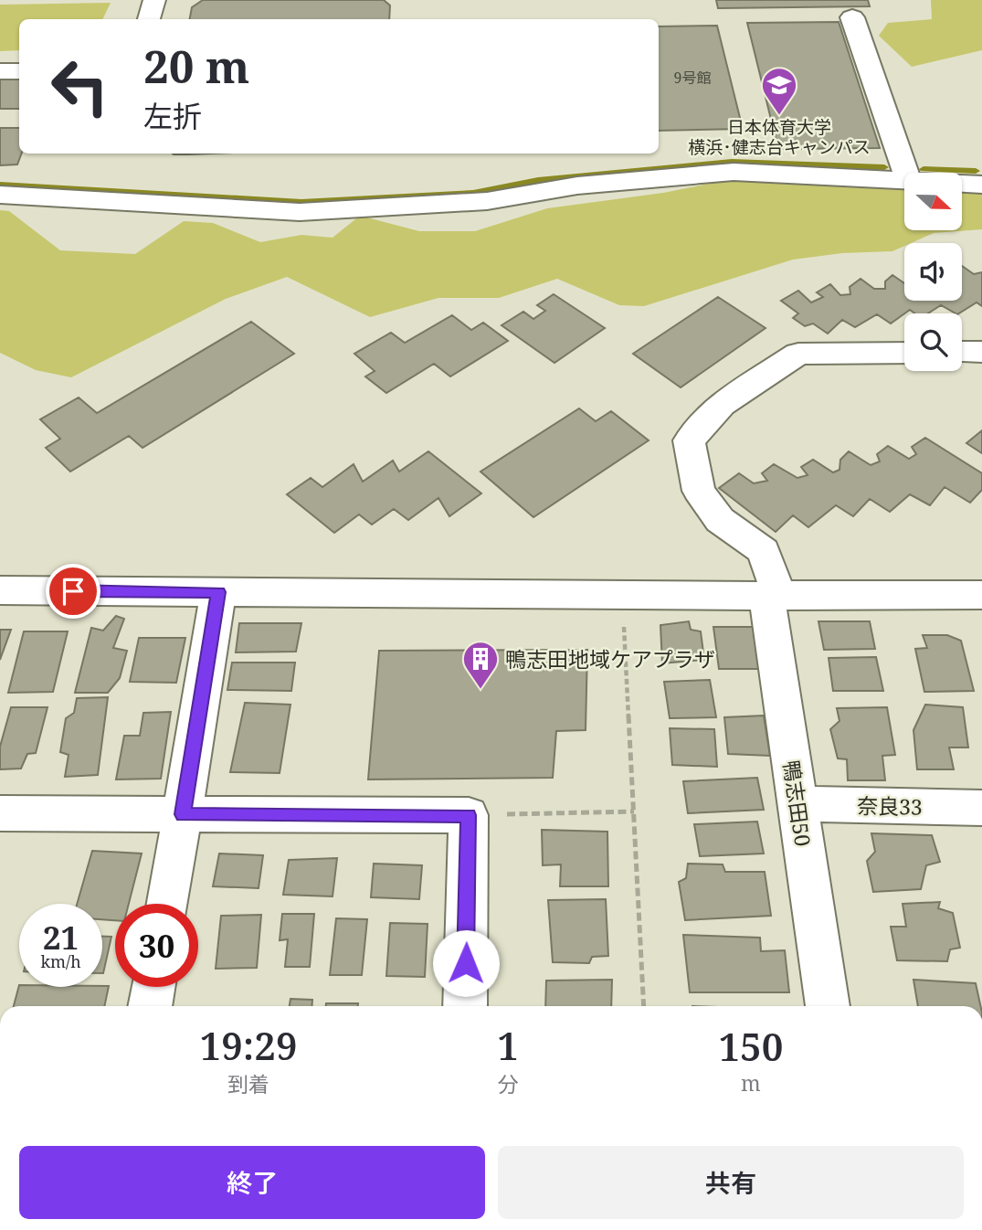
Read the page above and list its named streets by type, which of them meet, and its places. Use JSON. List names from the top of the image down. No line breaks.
{"streets":{"street":["鴨志田50","奈良33"]},"crossings":[["鴨志田50","奈良33"]],"places":{"school or university":["日本体育大学 横浜･健志台キャンパス"],"building":["鴨志田地域ケアプラザ"]},"house_numbers":["9号館"],"north":"right","page":{"turn":["20 m","左折"],"speed":"21 km/h","limit":"30","eta":["19:29","到着","1","分","150","m"],"buttons":["終了","共有"]}}
